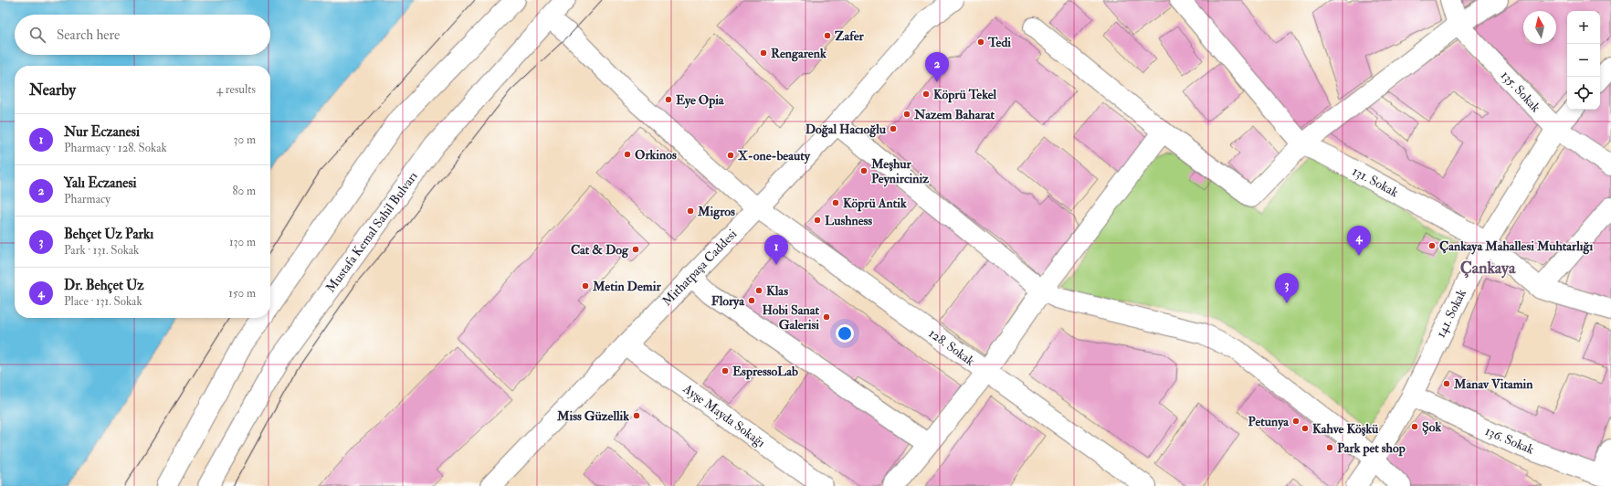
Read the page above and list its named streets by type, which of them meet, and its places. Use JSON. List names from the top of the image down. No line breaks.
{"streets":{"street":["135. Sokak","131. Sokak","Mustafa Kemal Sahil Bulvarı","Mithatpaşa Caddesi","141. Sokak","128. Sokak","Ayşe Mayda Sokağı","136. Sokak"]},"crossings":[["135. Sokak","141. Sokak"],["131. Sokak","141. Sokak"],["Mustafa Kemal Sahil Bulvarı","128. Sokak"],["Mithatpaşa Caddesi","128. Sokak"],["Mithatpaşa Caddesi","Ayşe Mayda Sokağı"],["141. Sokak","136. Sokak"]],"districts":["Çankaya"],"places":["Zafer","Tedi","Rengarenk","Köprü Tekel","Eye Opia","Nazem Baharat","Doğal Hacıoğlu","Orkinos","X-one-beauty","Meşhur Peynirciniz","Köprü Antik","Migros","Lushness","Çankaya Mahallesi Muhtarlığı","Cat & Dog","Metin Demir","Klas","Florya","Hobi Sanat Galerisi","EspressoLab","Manav Vitamin","Miss Güzellik","Petunya","Şok","Kahve Köşkü","Park pet shop"],"north":"top","page":{"map_buttons":["+","−"],"search":"Search here","pins":["2","4","1","3"],"heading":["Nearby","4 results"],"list":[{"mark":"1","name":"Nur Eczanesi","note":"Pharmacy · 128. Sokak","value":"30 m"},{"mark":"2","name":"Yalı Eczanesi","note":"Pharmacy","value":"80 m"},{"mark":"3","name":"Behçet Uz Parkı","note":"Park · 131. Sokak","value":"130 m"},{"mark":"4","name":"Dr. Behçet Uz","note":"Place · 131. Sokak","value":"150 m"}]}}
